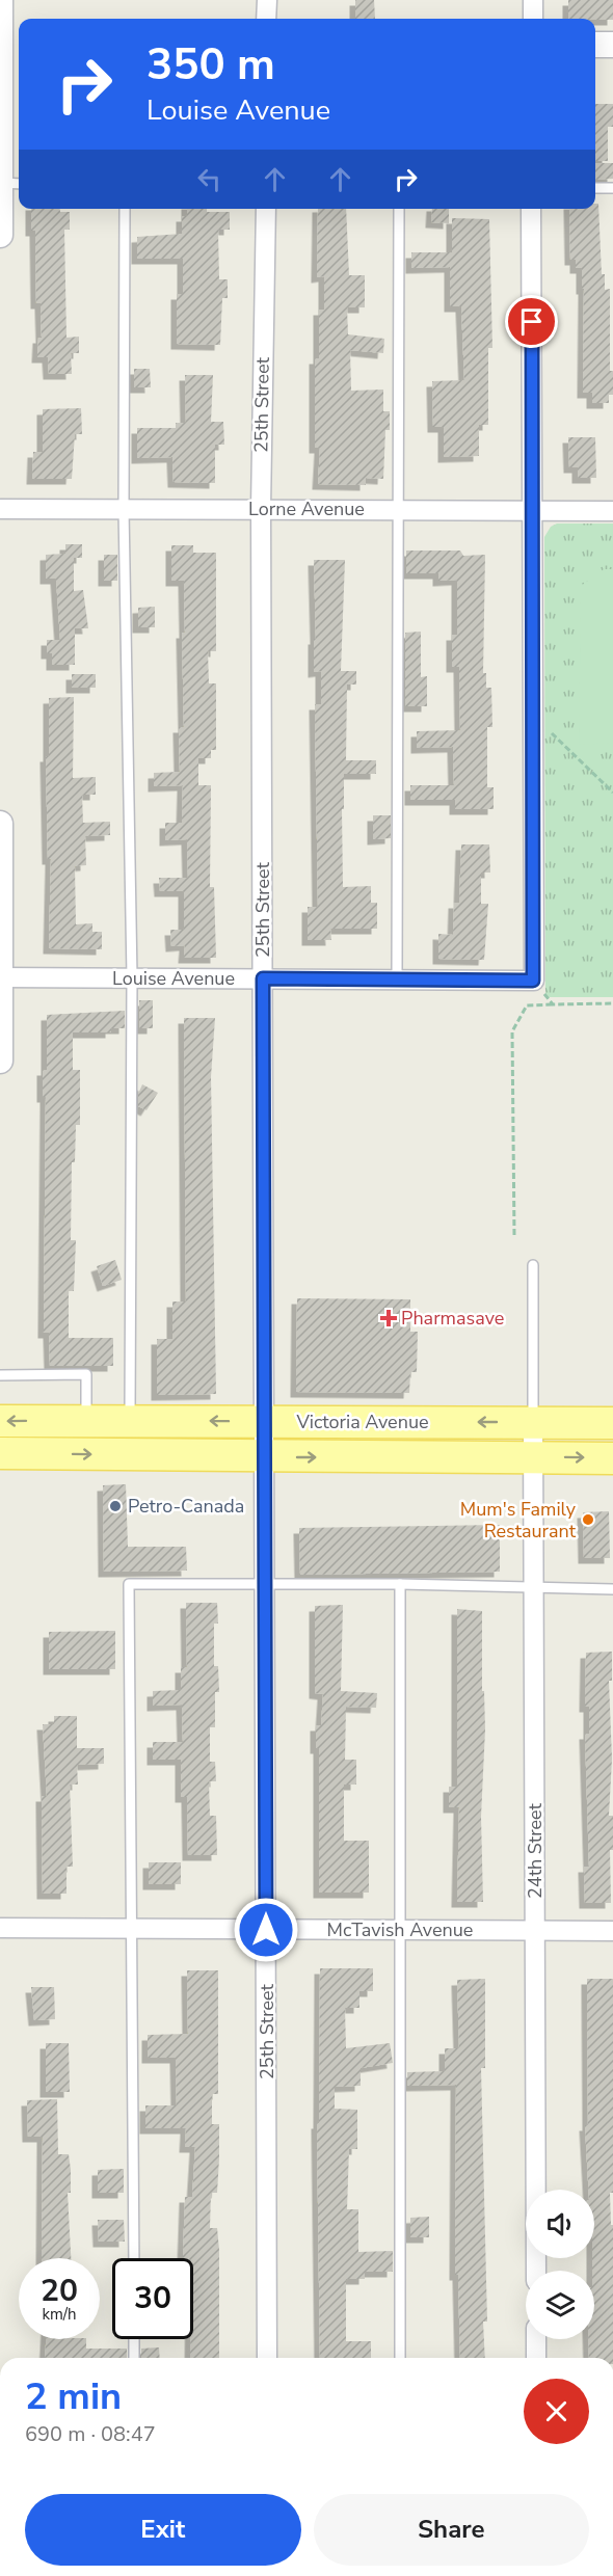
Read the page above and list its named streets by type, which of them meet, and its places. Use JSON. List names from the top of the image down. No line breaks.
{"streets":{"main road":["Victoria Avenue"],"street":["25th Street","Lorne Avenue","Louise Avenue","24th Street","McTavish Avenue"]},"crossings":[["25th Street","Lorne Avenue"],["25th Street","Louise Avenue"],["25th Street","Victoria Avenue"],["25th Street","McTavish Avenue"],["Victoria Avenue","24th Street"],["24th Street","McTavish Avenue"]],"places":{"health":["Pharmasave"],"other":["Petro-Canada","Mum's Family Restaurant"]},"page":{"turn":["350 m","Louise Avenue"],"speed":"20 km/h","limit":"30","heading":["2 min","690 m · 08:47"],"buttons":["Exit","Share"]}}
